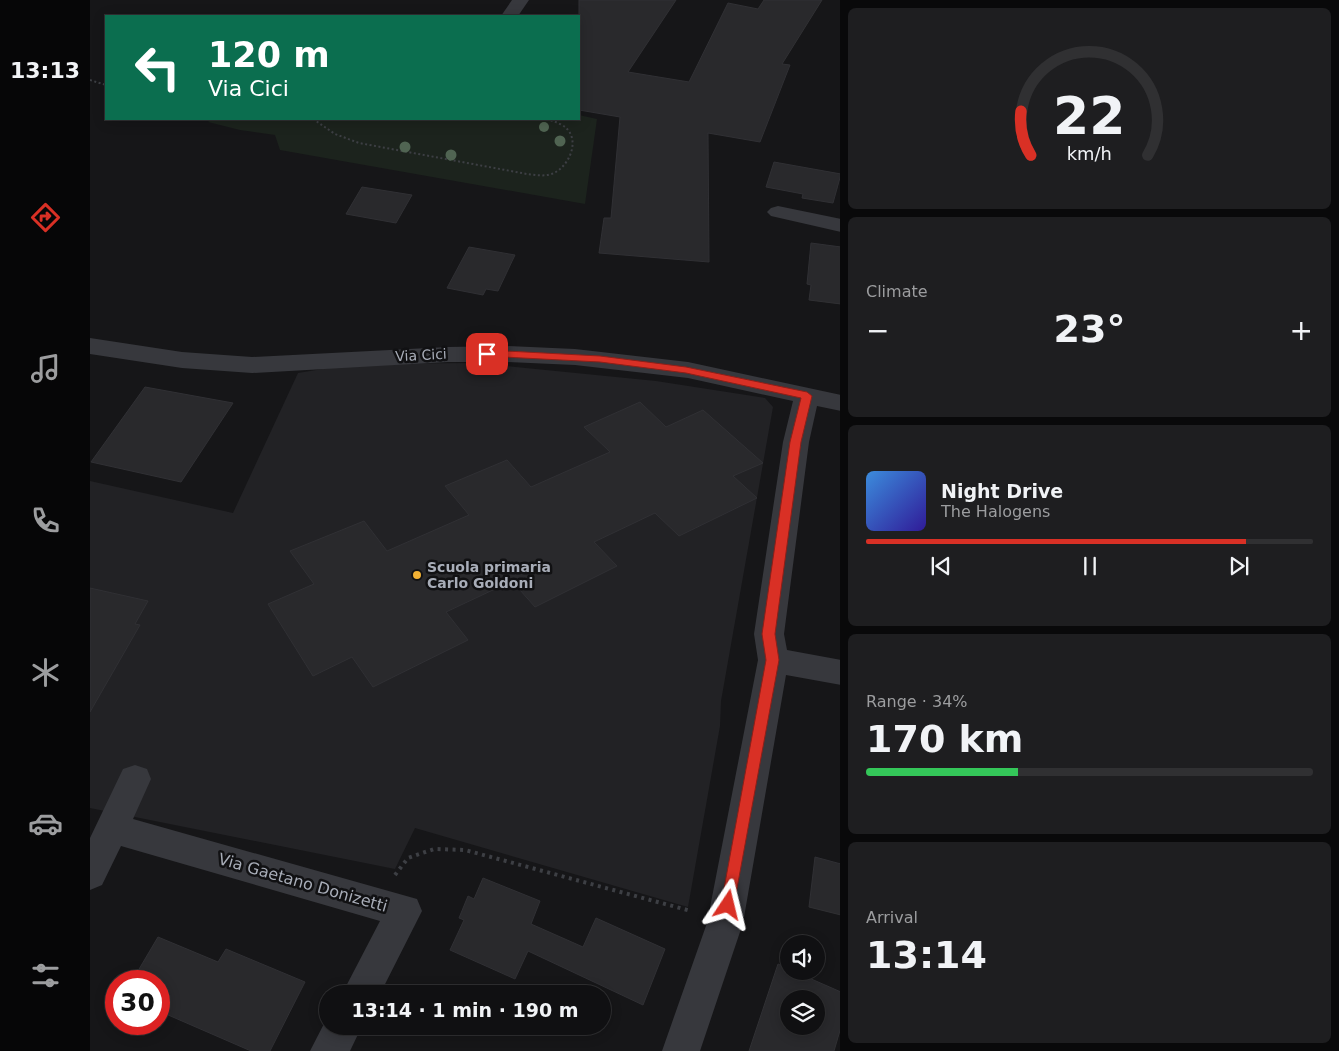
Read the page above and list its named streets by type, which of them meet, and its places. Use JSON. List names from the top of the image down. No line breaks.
{"streets":{"street":["Via Cici","Via Gaetano Donizetti"]},"places":["Scuola primaria Carlo Goldoni"],"page":{"tabs":"13:13","turn":["120 m","Via Cici"],"tile":["Climate",["Range · 34%","170 km"],["Arrival","13:14"]],"heat":["−","23°","+"],"song":["Night Drive","The Halogens"],"limit":"30","trip":"13:14 · 1 min · 190 m","gauge":["22","km/h"]}}
